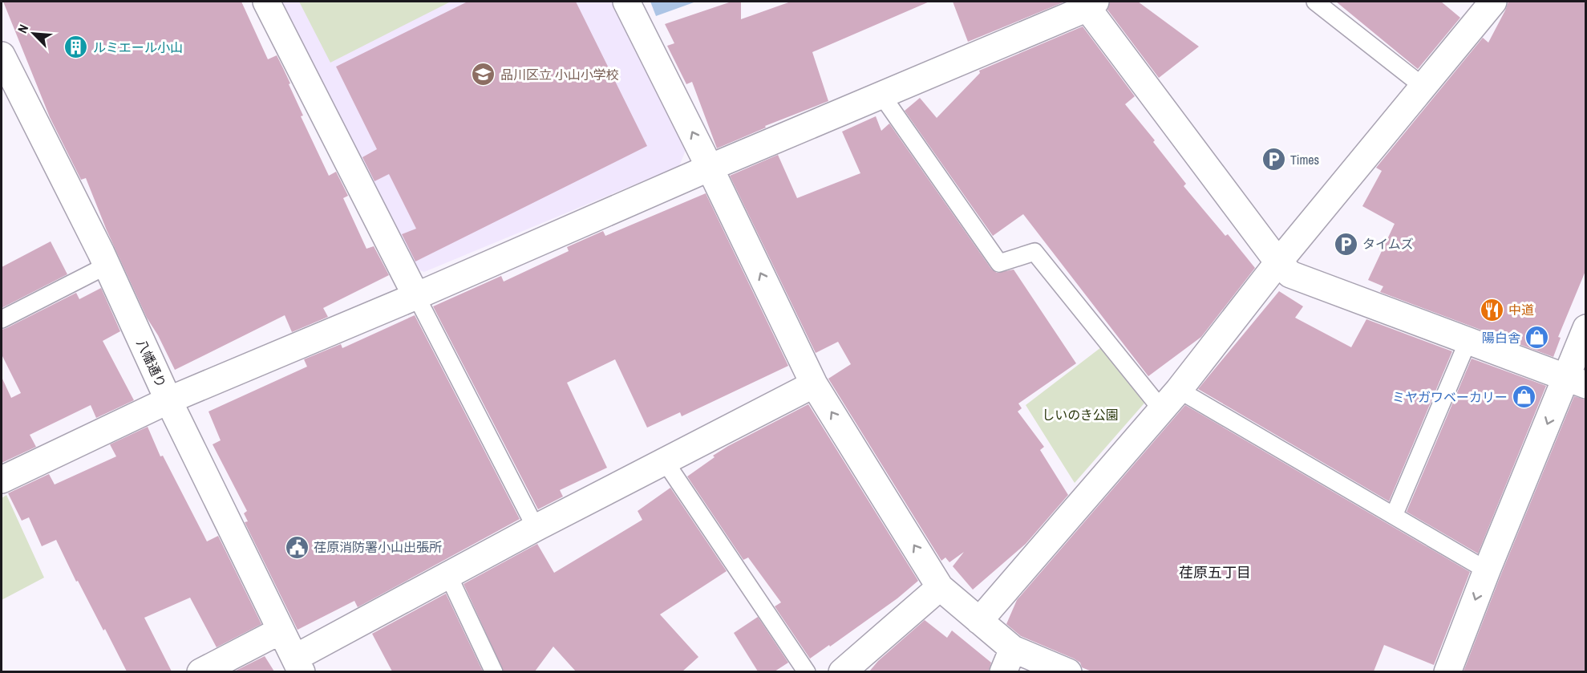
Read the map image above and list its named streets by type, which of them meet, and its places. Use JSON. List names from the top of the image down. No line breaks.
{"streets":{"street":["八幡通り"]},"districts":["荏原五丁目"],"parks":["しいのき公園"],"places":{"building":["ルミエール小山"],"school or university":["品川区立 小山小学校"],"parking":["Times","タイムズ"],"restaurant":["中道"],"shop":["陽白舎","ミヤガワベーカリー"],"public building":["荏原消防署小山出張所"]},"north":"top left"}
